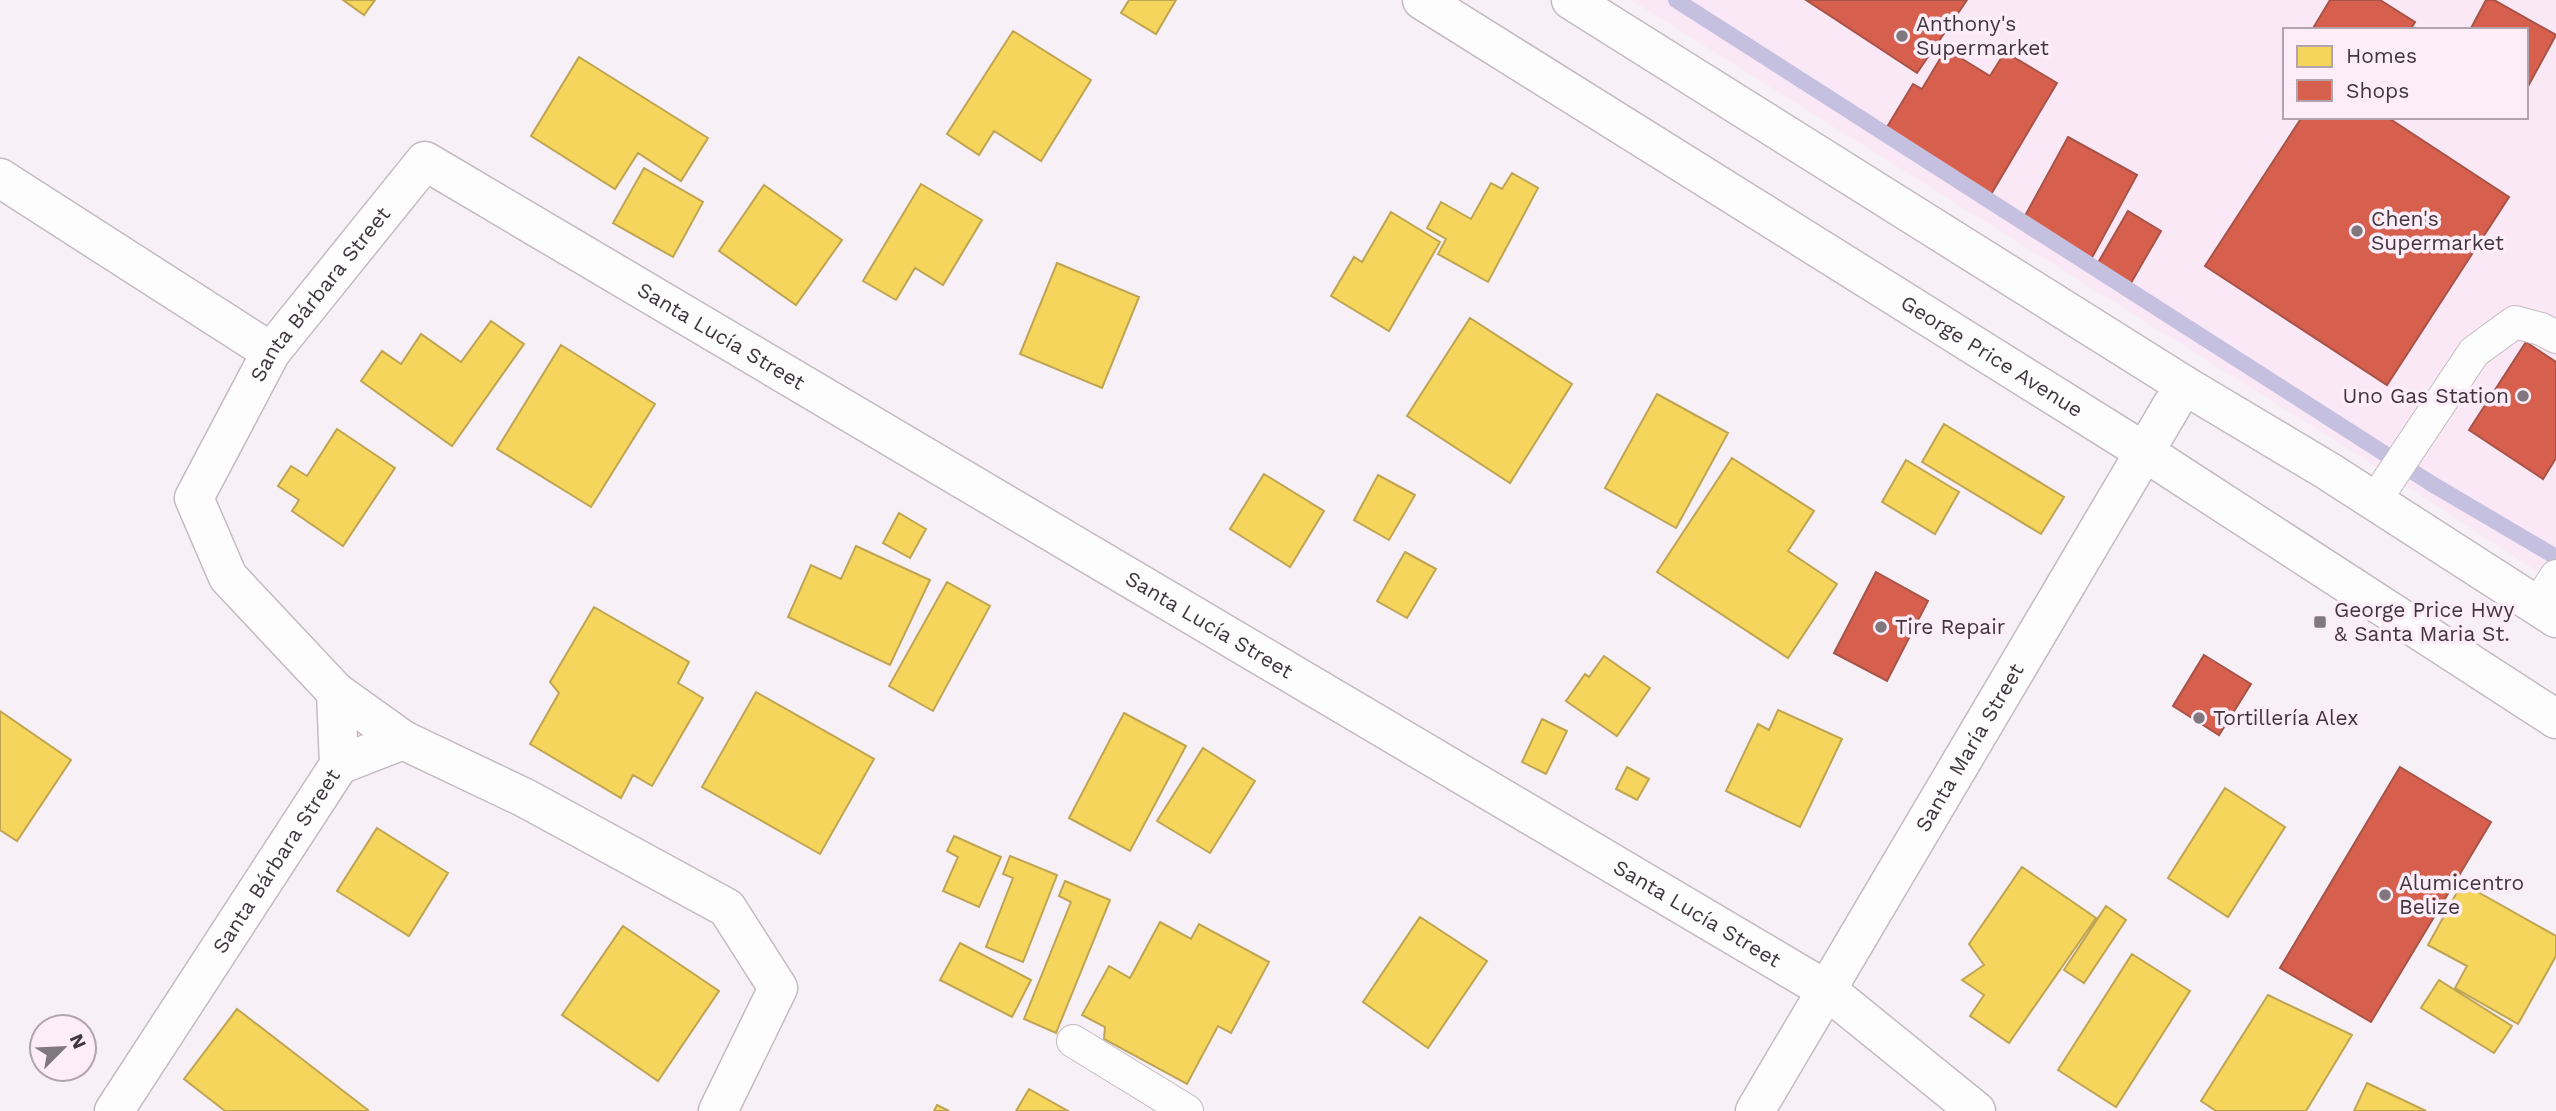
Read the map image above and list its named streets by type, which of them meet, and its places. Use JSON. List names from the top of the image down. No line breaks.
{"streets":{"street":["Santa Bárbara Street","Santa Lucía Street","George Price Avenue","Santa María Street"]},"crossings":[["Santa Bárbara Street","Santa Lucía Street"],["Santa Lucía Street","Santa María Street"],["George Price Avenue","Santa María Street"]],"places":{"other":["Anthony's Supermarket","Chen's Supermarket","Uno Gas Station","Tire Repair","Tortillería Alex","Alumicentro Belize"],"transit":["George Price Hwy & Santa Maria St."]},"legend":["Homes","Shops"],"north":"top right"}
